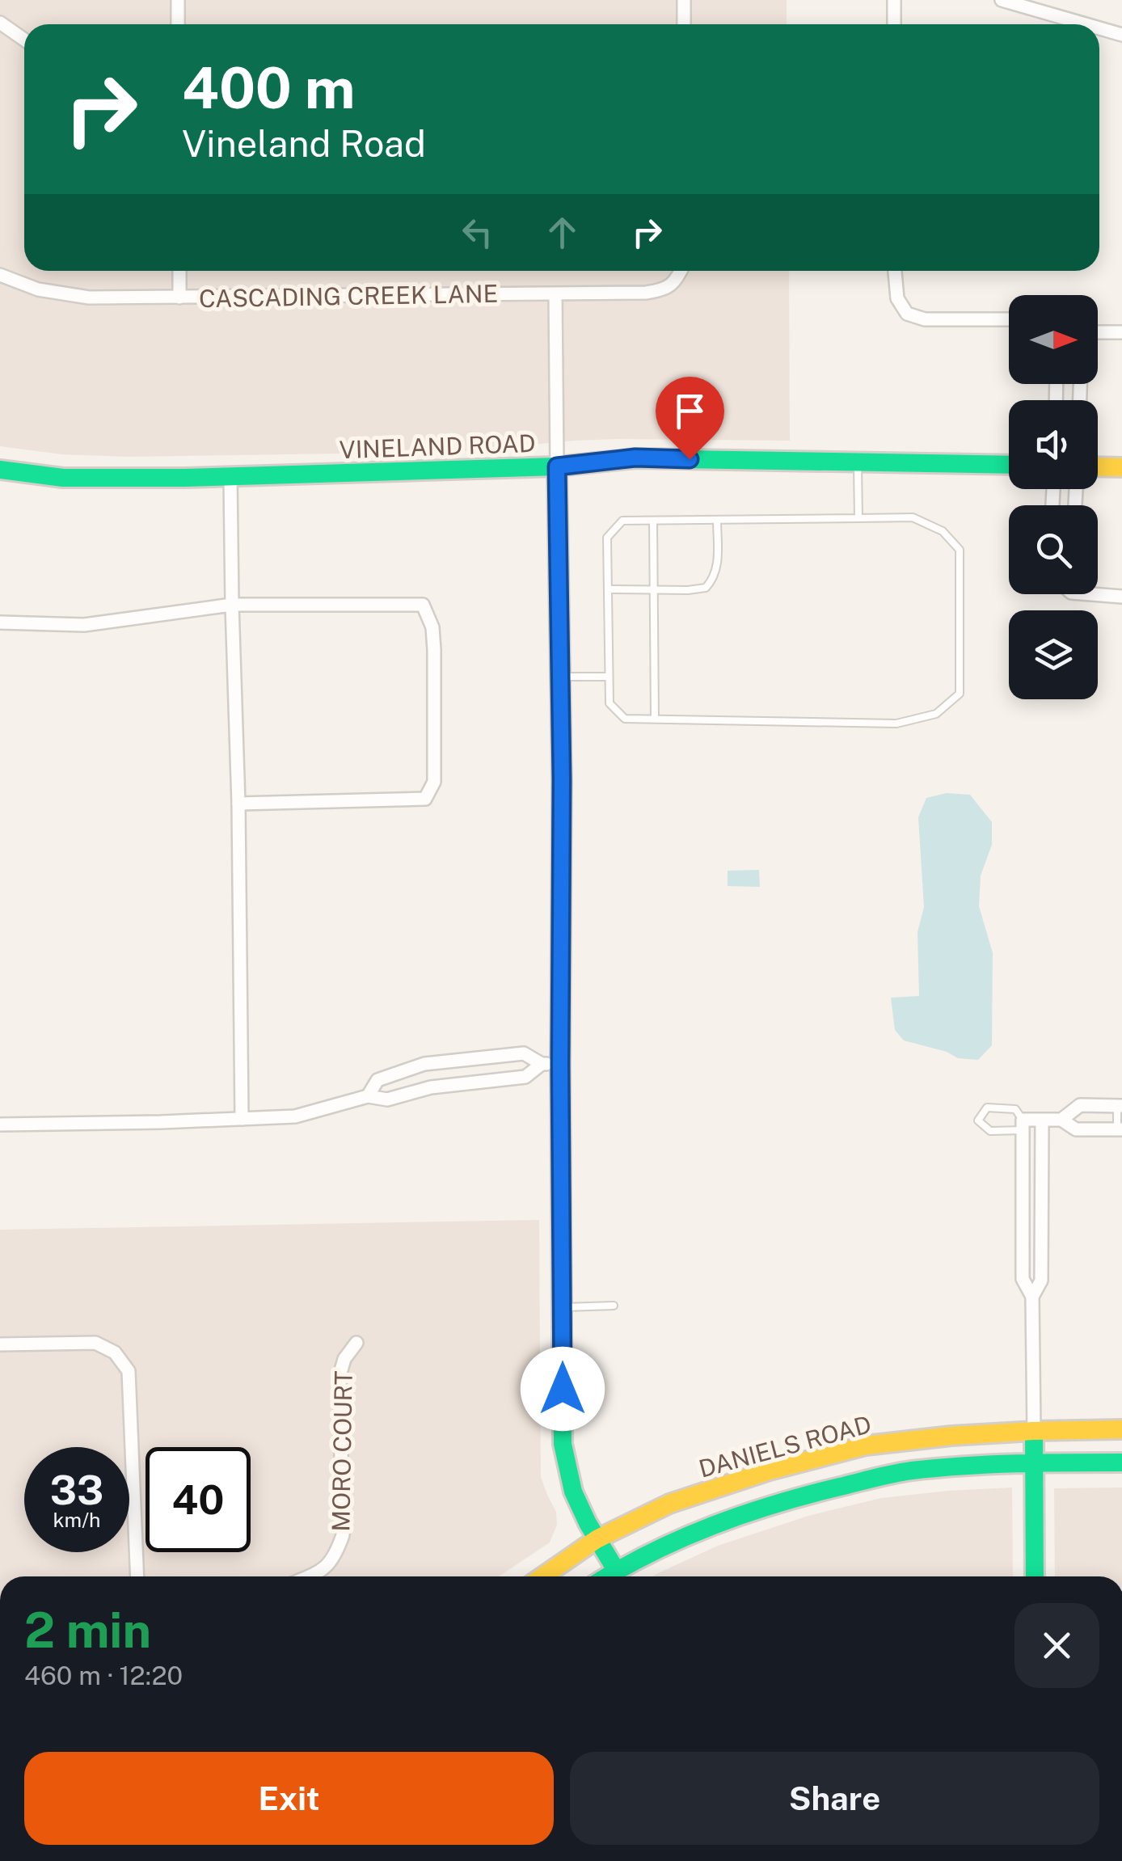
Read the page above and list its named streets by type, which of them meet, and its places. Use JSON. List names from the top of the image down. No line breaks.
{"streets":{"main road":["VINELAND ROAD","DANIELS ROAD"],"street":["CASCADING CREEK LANE","MORO COURT"]},"north":"right","page":{"turn":["400 m","Vineland Road"],"speed":"33 km/h","limit":"40","heading":["2 min","460 m · 12:20"],"buttons":["Exit","Share"]}}
